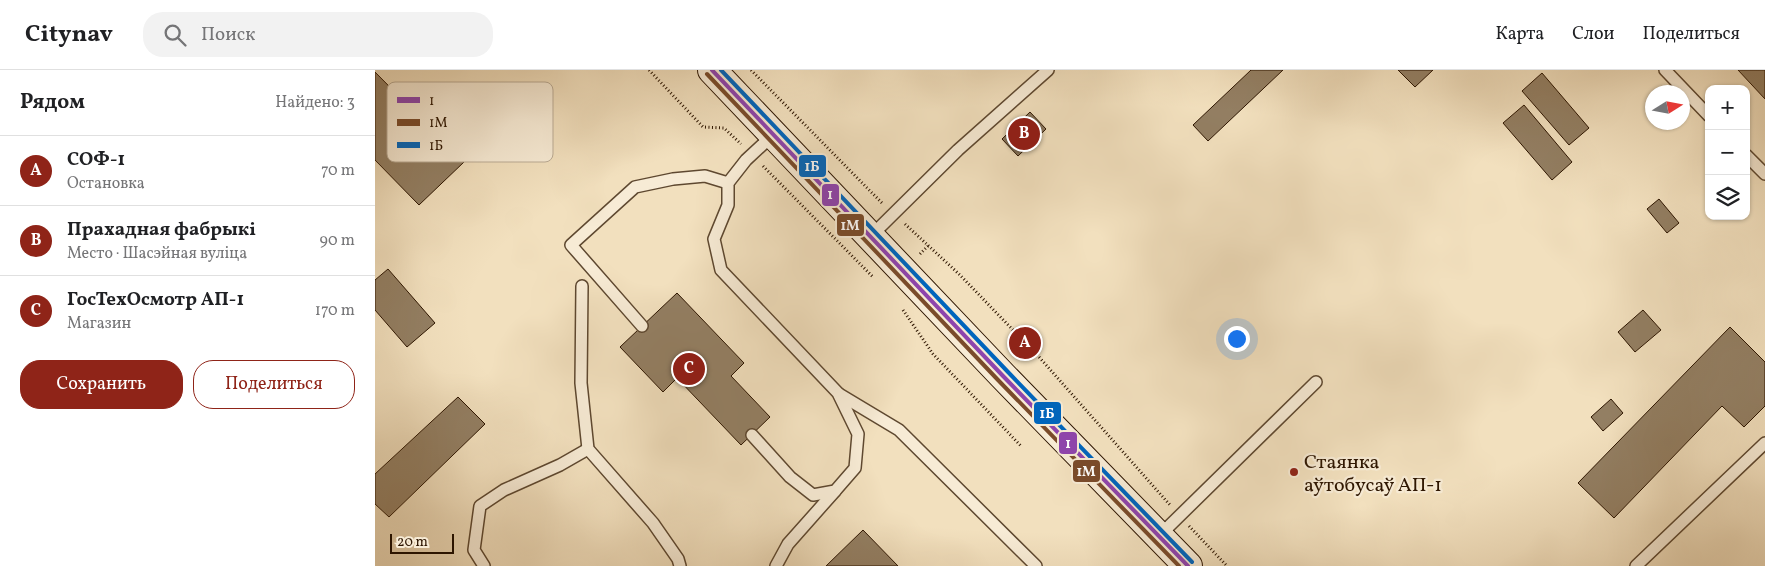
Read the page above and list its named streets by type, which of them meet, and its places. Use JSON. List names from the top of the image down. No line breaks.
{"places":["Стаянка аўтобусаў АП-1"],"lines":["transit line 1","transit line 1Б","transit line 1М"],"legend":["1","1М","1Б"],"scale_bar":"20 m","north":"right","page":{"header":"Citynav","search":"Поиск","nav":["Карта","Слои","Поделиться"],"heading":["Рядом","Найдено: 3"],"map_buttons":["+","−"],"pins":["B","A","C"],"list":[{"mark":"A","name":"СОФ-1","note":"Остановка","value":"70 m"},{"mark":"B","name":"Прахадная фабрыкі","note":"Место · Шасэйная вуліца","value":"90 m"},{"mark":"C","name":"ГосТехОсмотр АП-1","note":"Магазин","value":"170 m"}],"buttons":["Сохранить","Поделиться"],"scale":"20 m"}}
